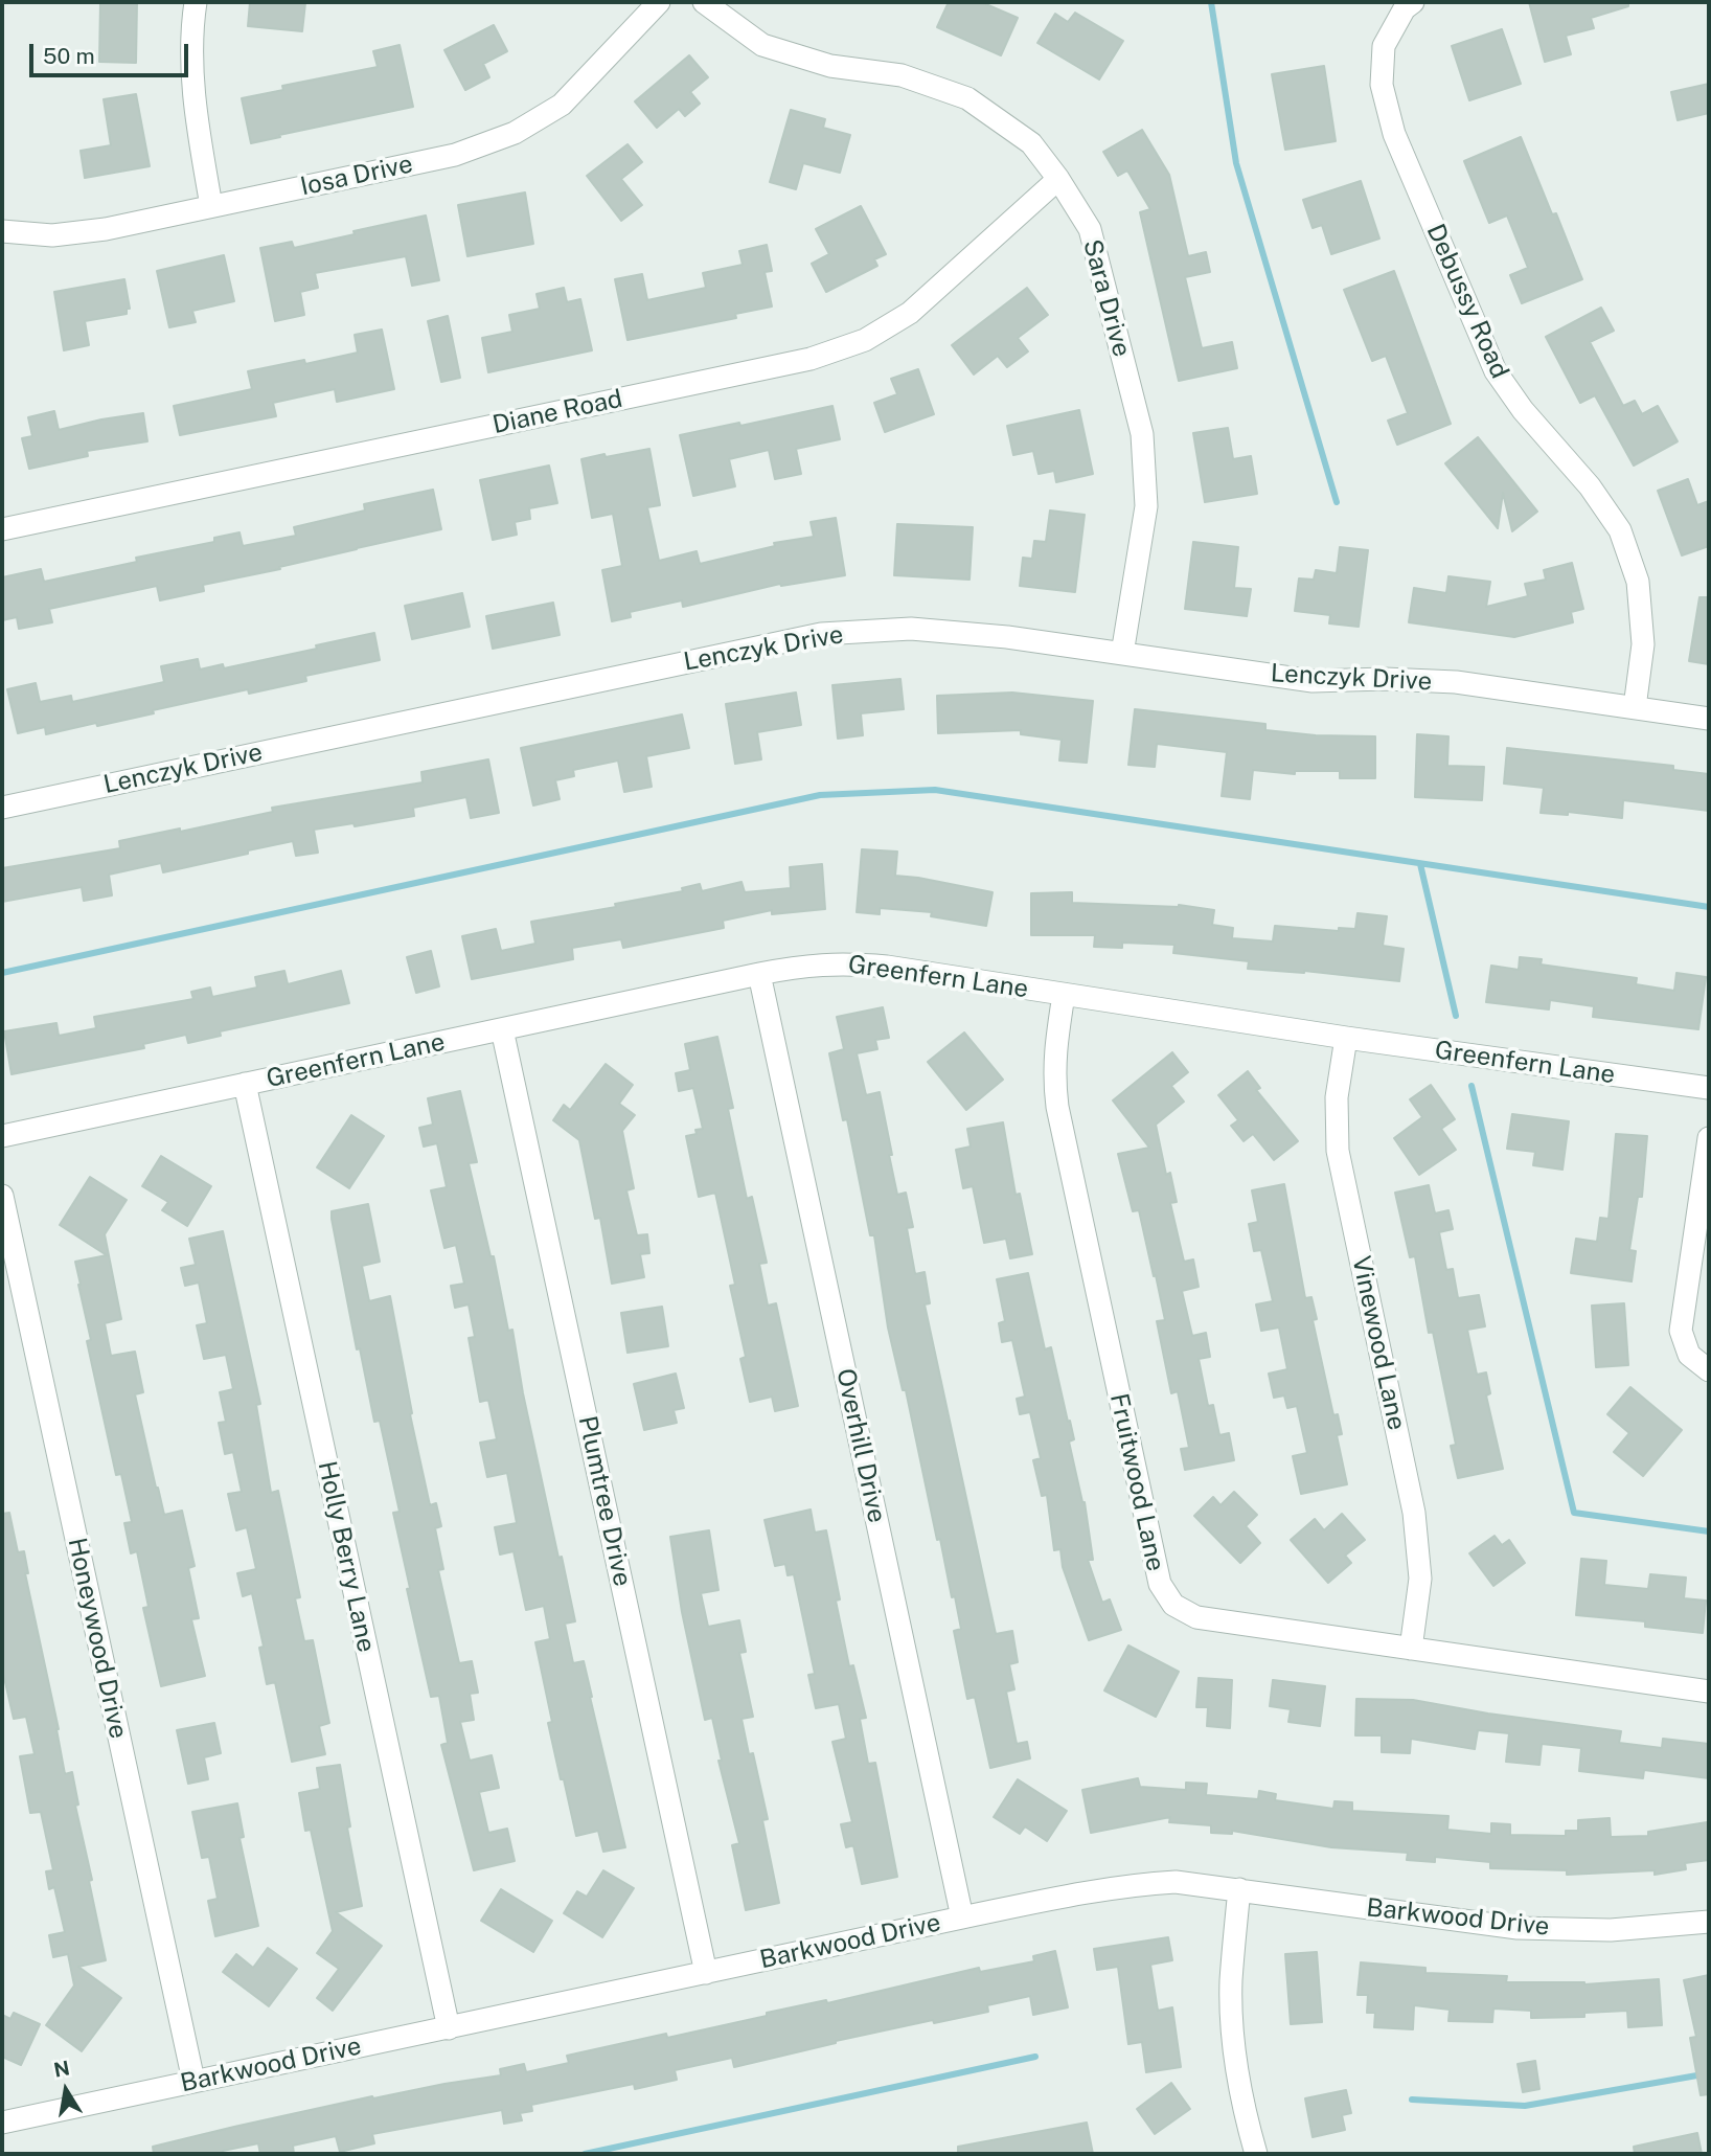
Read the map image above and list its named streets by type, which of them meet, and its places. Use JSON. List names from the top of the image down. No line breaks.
{"streets":{"street":["Iosa Drive","Sara Drive","Debussy Road","Diane Road","Lenczyk Drive","Greenfern Lane","Vinewood Lane","Overhill Drive","Fruitwood Lane","Plumtree Drive","Holly Berry Lane","Honeywood Drive","Barkwood Drive"]},"crossings":[["Sara Drive","Diane Road"],["Sara Drive","Lenczyk Drive"],["Debussy Road","Lenczyk Drive"],["Greenfern Lane","Vinewood Lane"],["Greenfern Lane","Overhill Drive"],["Greenfern Lane","Fruitwood Lane"],["Greenfern Lane","Plumtree Drive"],["Greenfern Lane","Holly Berry Lane"],["Vinewood Lane","Fruitwood Lane"],["Overhill Drive","Barkwood Drive"],["Plumtree Drive","Barkwood Drive"],["Holly Berry Lane","Barkwood Drive"],["Honeywood Drive","Barkwood Drive"]],"scale_bar":"50 m","north":"top"}
